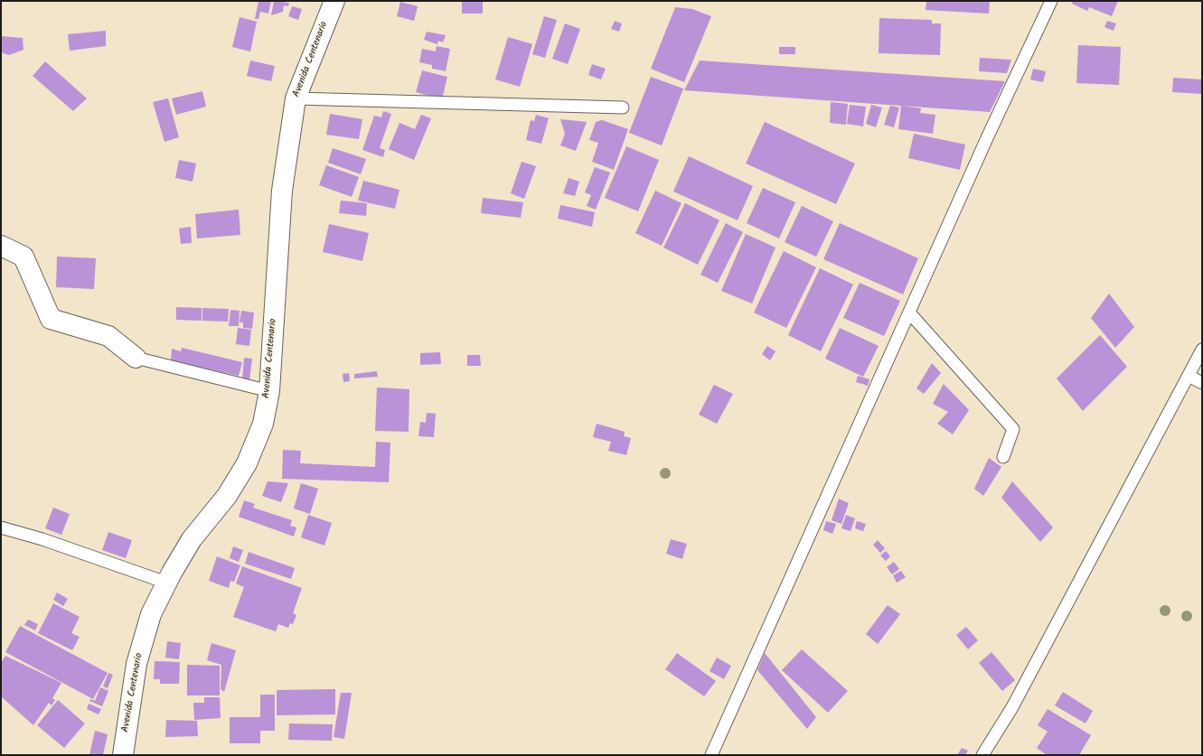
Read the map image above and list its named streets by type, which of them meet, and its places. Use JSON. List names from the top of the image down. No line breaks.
{"streets":{"street":["Avenida Centenario"]}}
